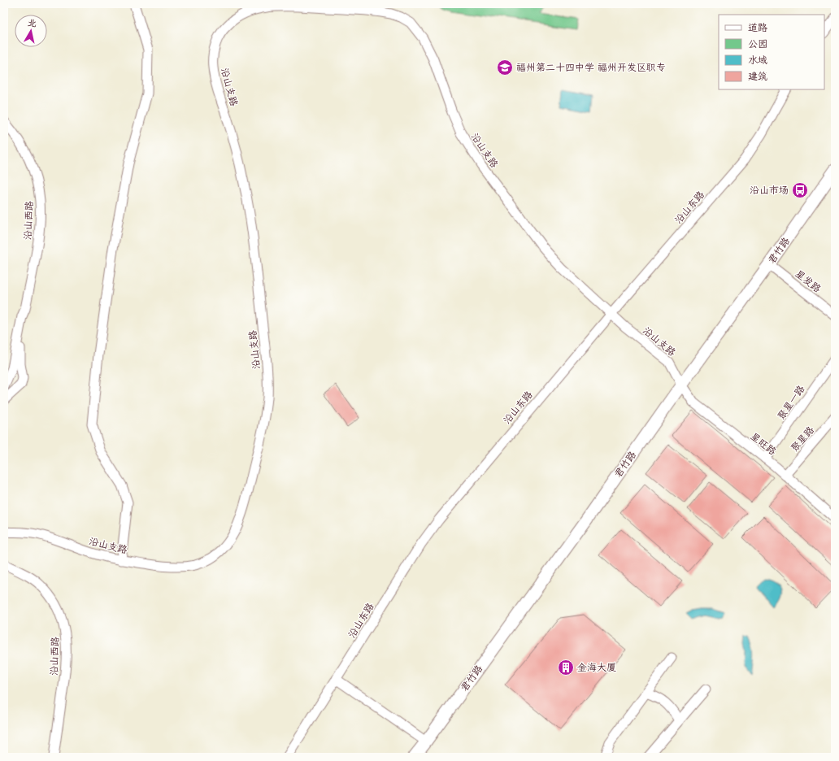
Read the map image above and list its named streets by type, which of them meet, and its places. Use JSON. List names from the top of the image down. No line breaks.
{"streets":{"main road":["君竹路"],"street":["沿山支路","沿山东路","沿山西路","星发路","聚星一路","聚星路","星旺路"]},"crossings":[["沿山支路","沿山东路"],["沿山支路","君竹路"],["沿山支路","星旺路"],["君竹路","星发路"],["君竹路","星旺路"],["聚星一路","星旺路"],["聚星路","星旺路"]],"places":{"school or university":["福州第二十四中学 福州开发区职专"],"bus stop":["沿山市场"],"building":["金海大厦"]},"legend":["道路","公园","水域","建筑"],"north":"top"}
